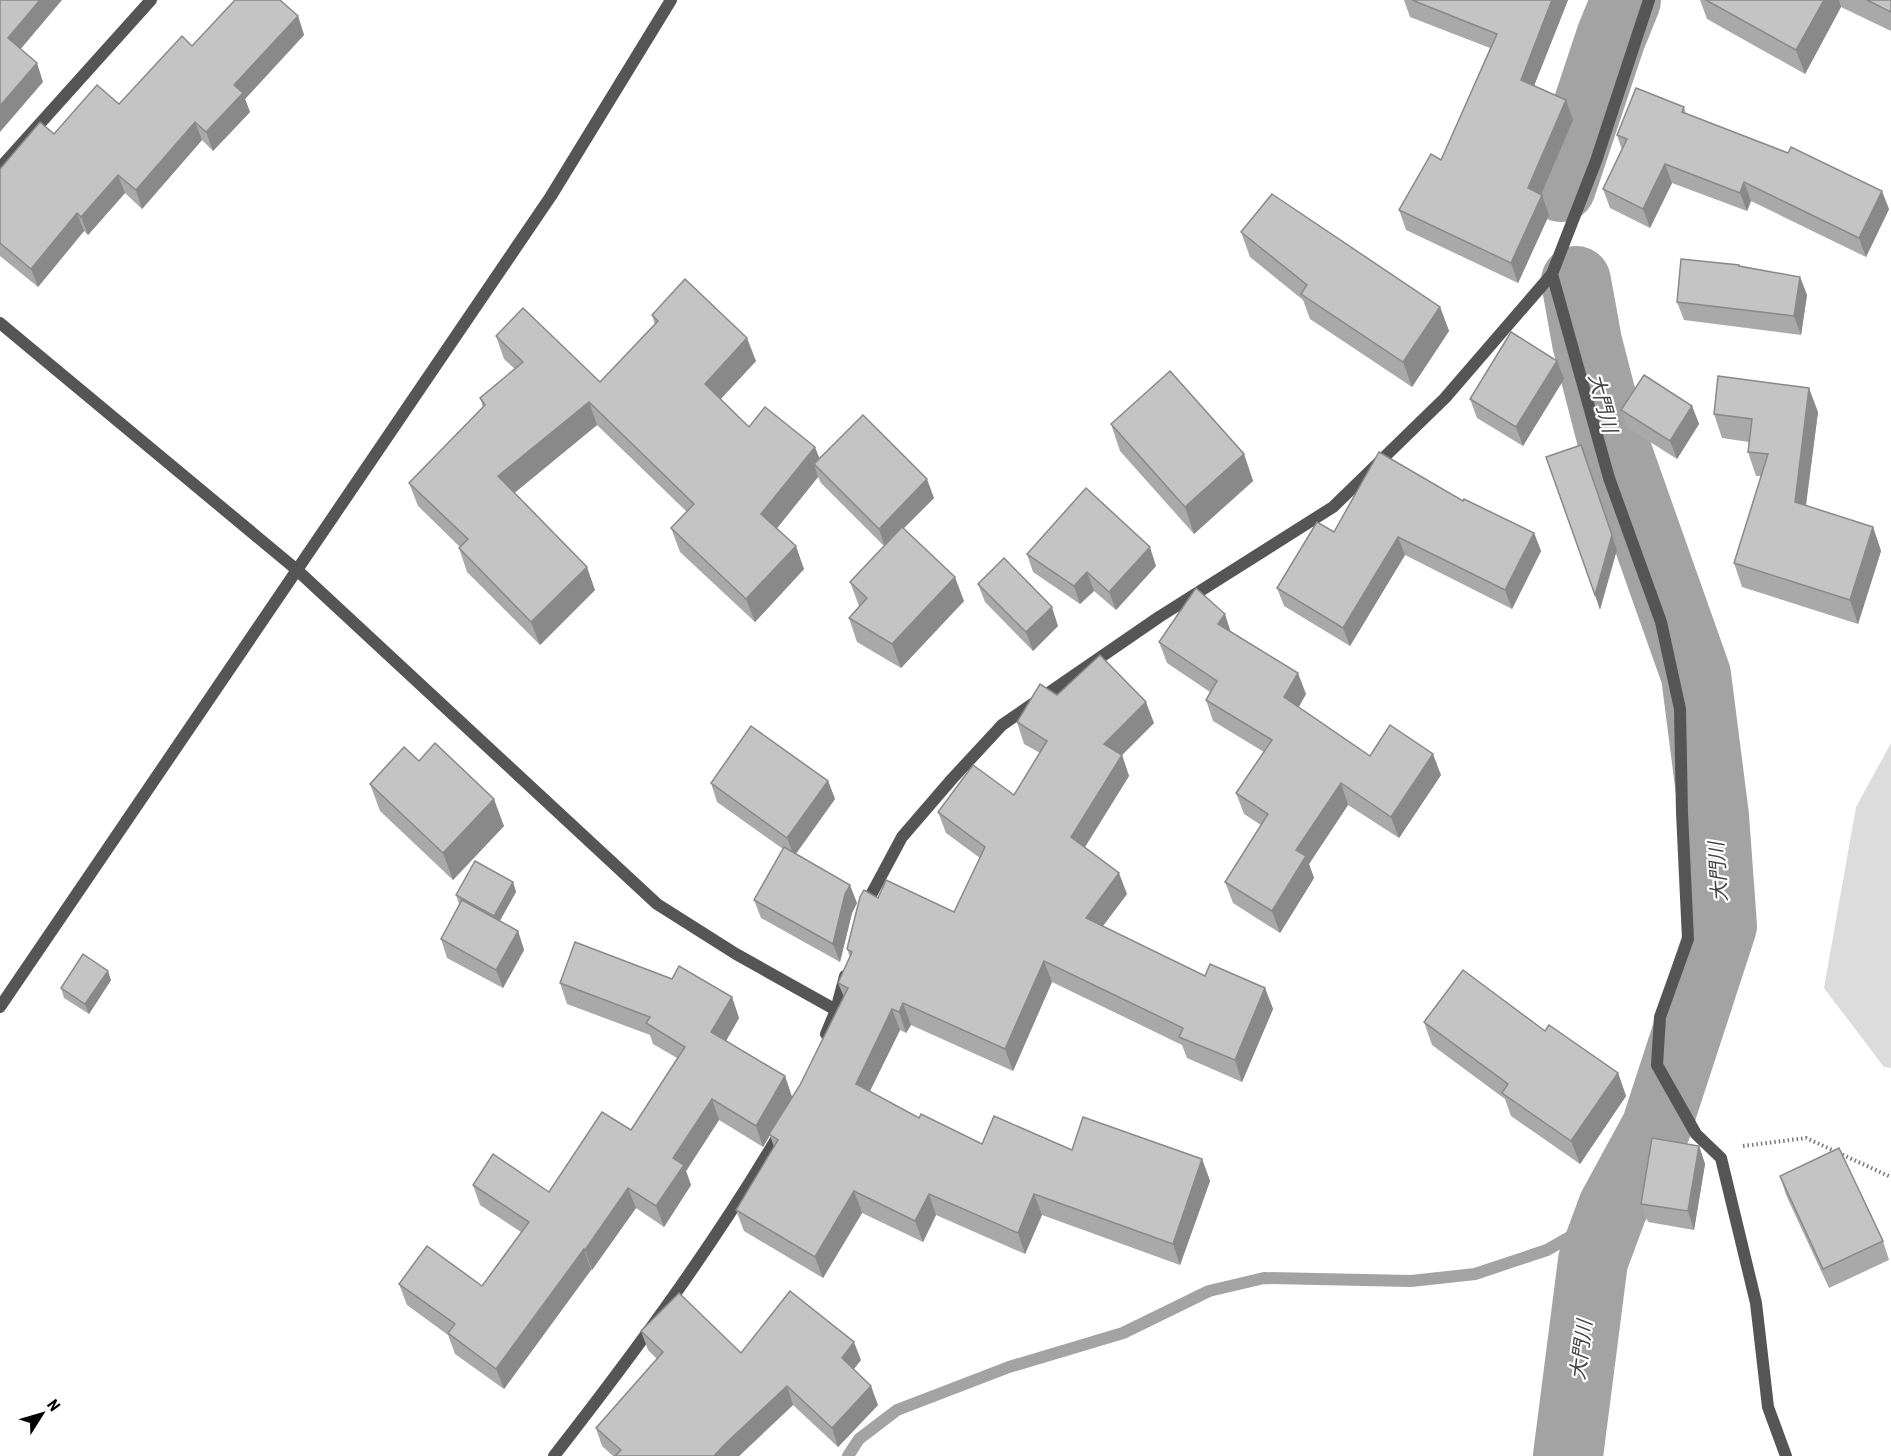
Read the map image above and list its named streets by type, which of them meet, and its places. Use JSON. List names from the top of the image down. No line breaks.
{"water":["大門川"],"north":"top right"}
